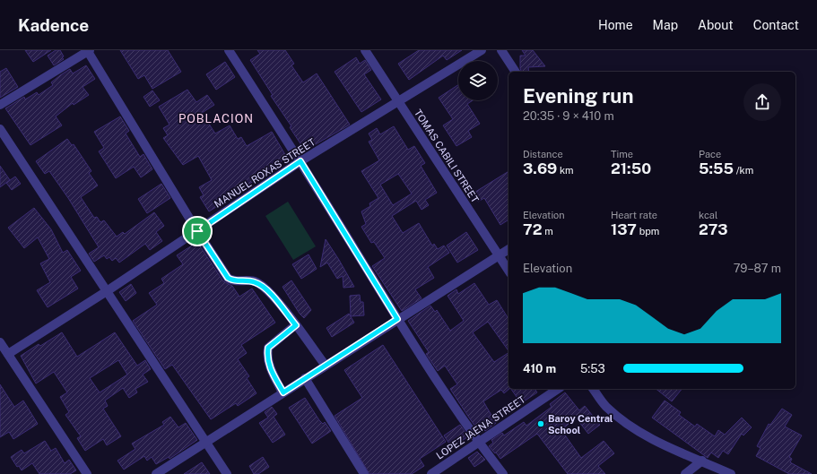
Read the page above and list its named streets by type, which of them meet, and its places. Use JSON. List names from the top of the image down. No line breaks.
{"streets":{"street":["TOMAS CABILI STREET","MANUEL ROXAS STREET","LOPEZ JAENA STREET"]},"crossings":[["TOMAS CABILI STREET","MANUEL ROXAS STREET"]],"districts":["POBLACION"],"places":["Baroy Central School"],"page":{"header":"Kadence","nav":["Home","Map","About","Contact"],"heading":["Evening run","20:35 · 9 × 410 m"],"stats":[["Distance","3.69 km"],["Time","21:50"],["Pace","5:55 /km"],["Elevation","72 m"],["Heart rate","137 bpm"],["kcal","273"]],"chart":["Elevation","79–87 m"],"list":[{"name":"410 m","note":"5:53"}]}}
